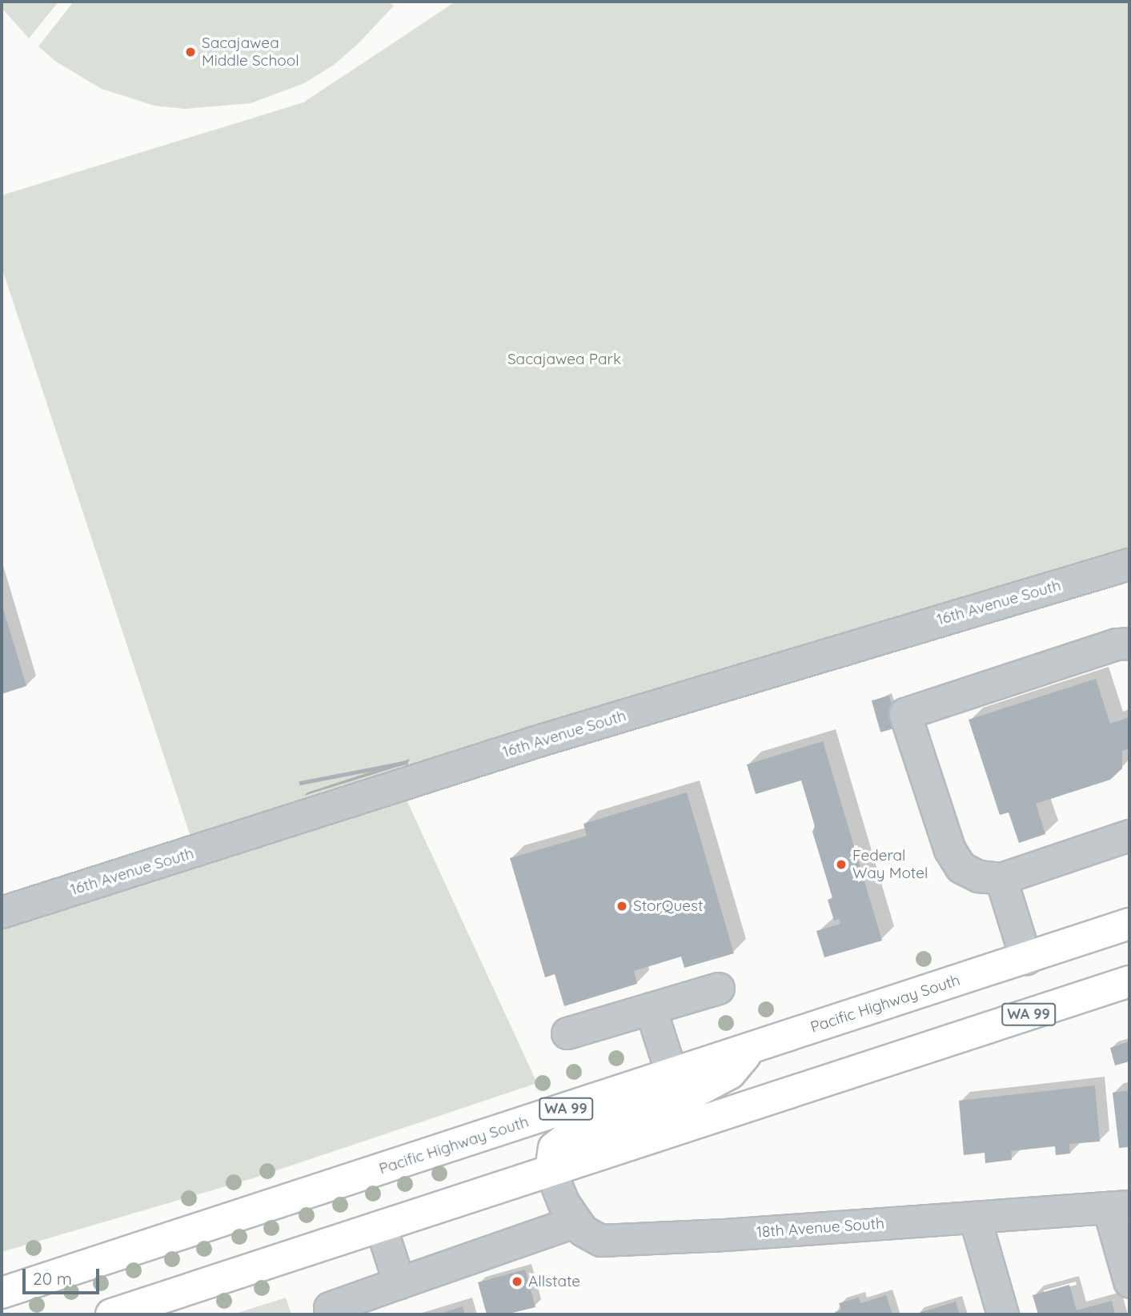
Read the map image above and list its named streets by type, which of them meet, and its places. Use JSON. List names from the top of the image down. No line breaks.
{"streets":{"main road":["Pacific Highway South","WA 99"],"street":["16th Avenue South","18th Avenue South"]},"crossings":[["WA 99","18th Avenue South"]],"parks":["Sacajawea Park"],"places":["Sacajawea Middle School","Federal Way Motel","StorQuest","Allstate"],"scale_bar":"20 m"}
